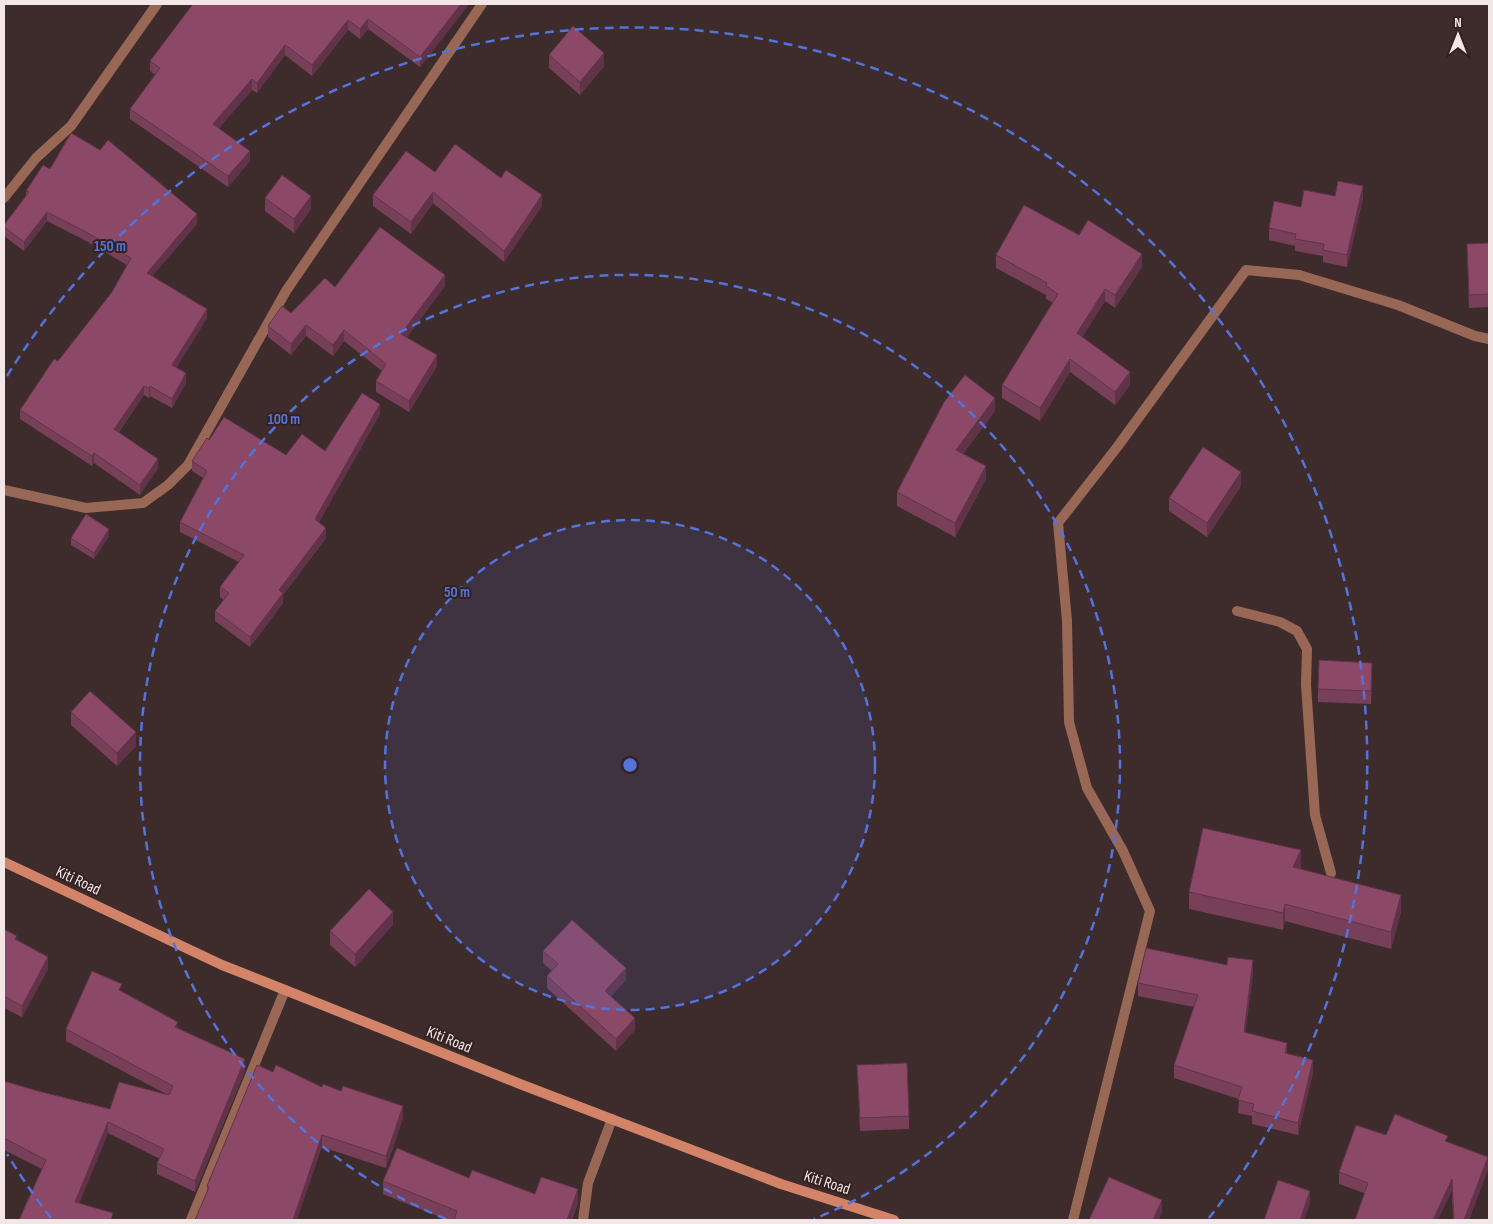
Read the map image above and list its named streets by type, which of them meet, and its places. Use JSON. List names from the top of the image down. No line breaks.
{"streets":{"street":["Kiti Road"]},"north":"top","rings":["150 m","100 m","50 m"]}
